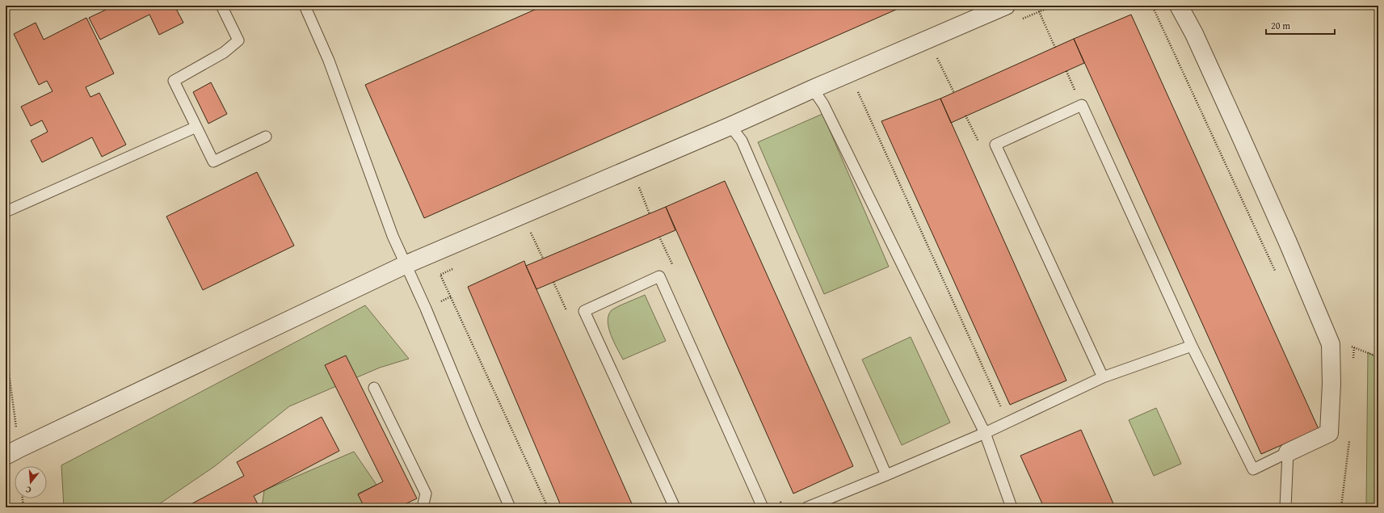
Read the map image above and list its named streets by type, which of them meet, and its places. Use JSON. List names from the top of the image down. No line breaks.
{"scale_bar":"20 m","north":"bottom"}
